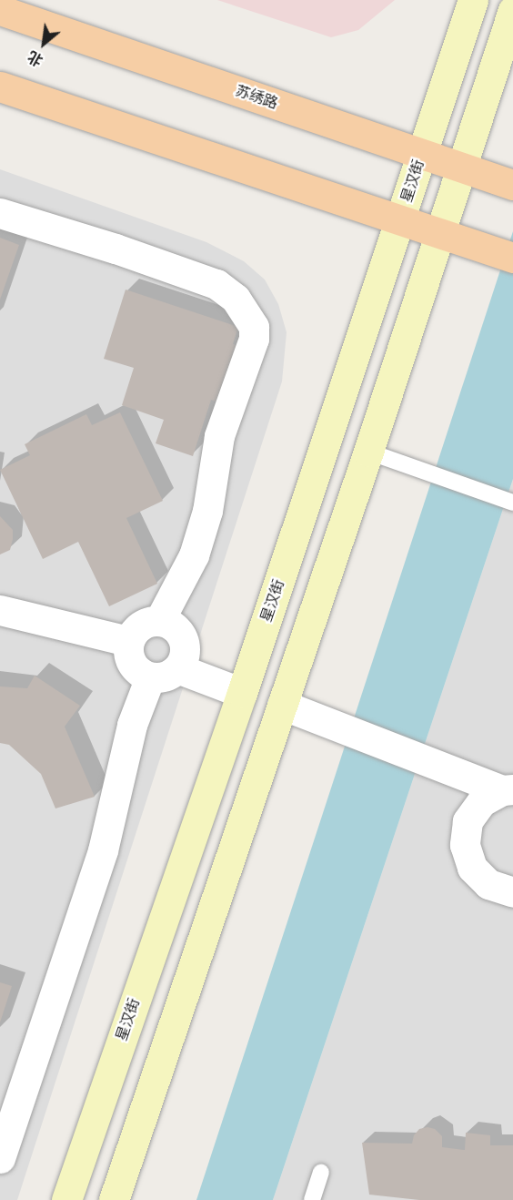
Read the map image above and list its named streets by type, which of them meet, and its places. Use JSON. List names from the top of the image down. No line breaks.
{"streets":{"main road":["苏绣路","星汉街"]},"crossings":[["苏绣路","星汉街"]],"north":"bottom left"}
